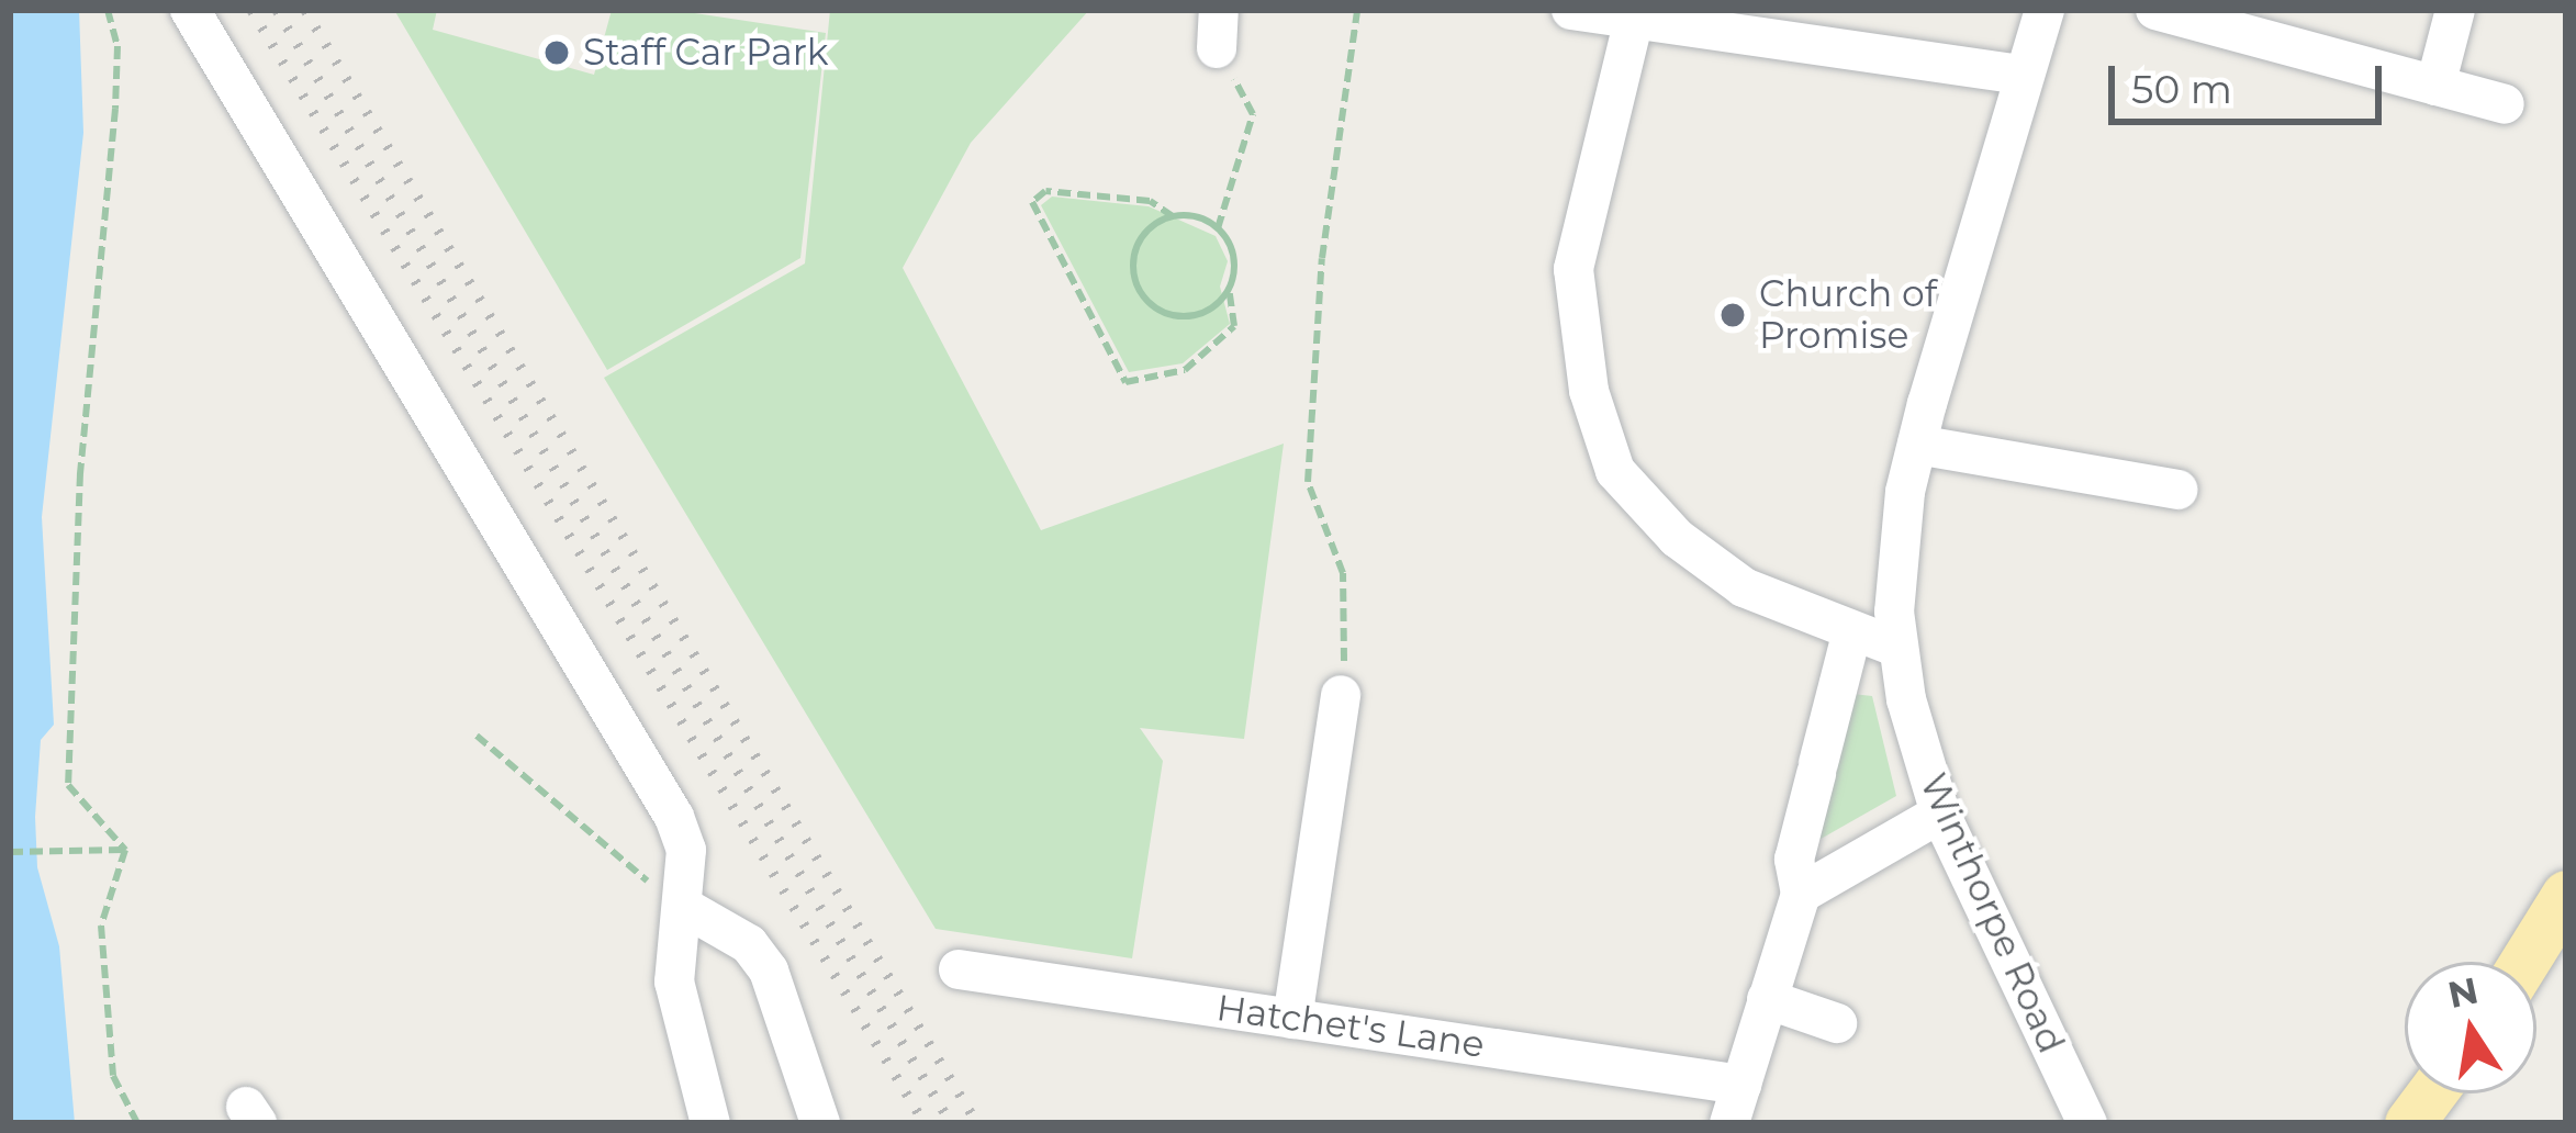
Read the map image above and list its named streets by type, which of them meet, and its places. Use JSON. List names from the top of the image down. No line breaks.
{"streets":{"street":["Winthorpe Road","Hatchet's Lane"]},"places":["Staff Car Park","Church of Promise"],"scale_bar":"50 m","north":"top"}
